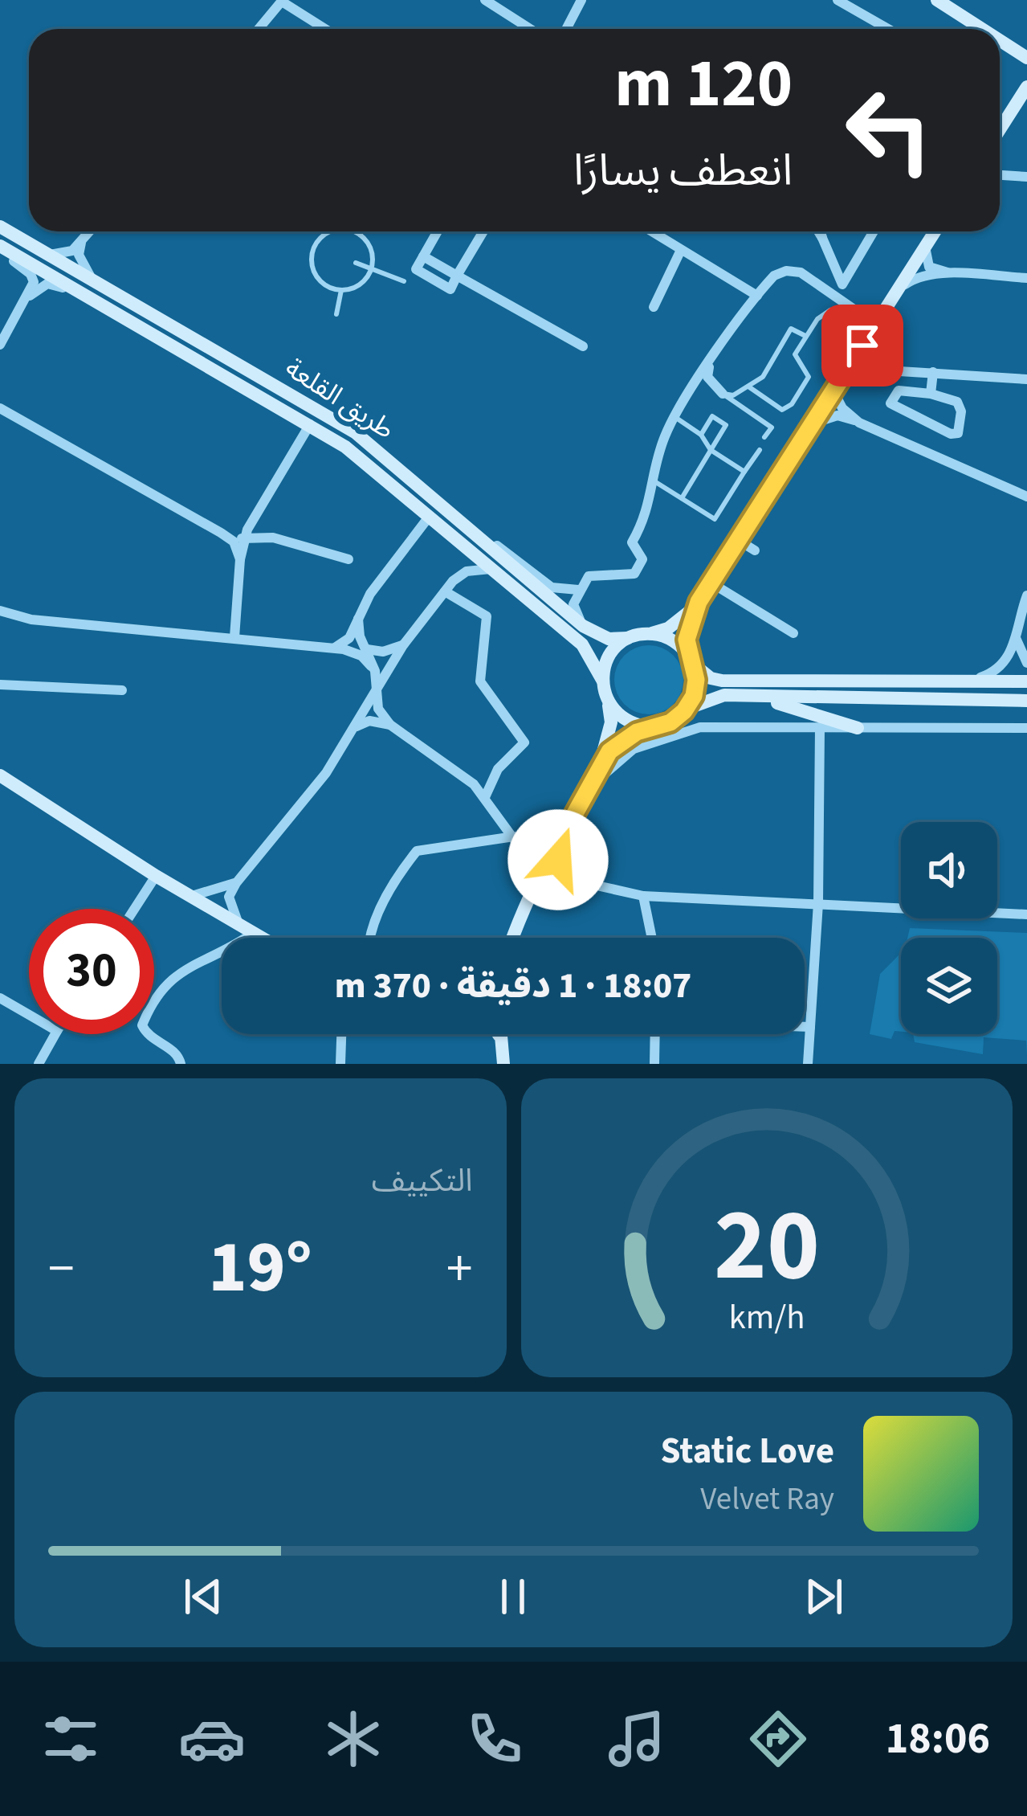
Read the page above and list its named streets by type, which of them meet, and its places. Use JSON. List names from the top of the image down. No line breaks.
{"streets":{"main road":["طريق القلعة"]},"page":{"turn":["120 m","انعطف يسارًا"],"limit":"30","trip":"18:07 · 1 دقيقة · 370 m","tile":"التكييف","heat":["−","19°","+"],"song":["Static Love","Velvet Ray"],"tabs":"18:06","gauge":["20","km/h"]}}
